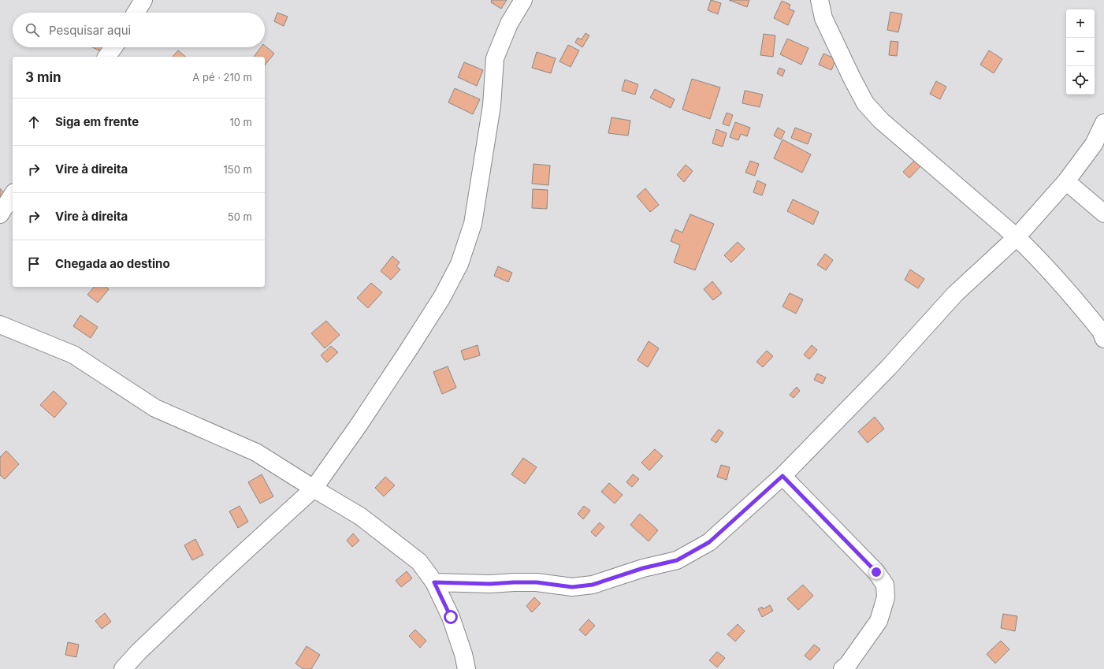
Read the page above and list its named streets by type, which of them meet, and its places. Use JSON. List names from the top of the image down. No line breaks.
{"page":{"map_buttons":["+","−"],"search":"Pesquisar aqui","heading":["3 min","A pé · 210 m"],"list":[["Siga em frente","10 m"],["Vire à direita","150 m"],["Vire à direita","50 m"],"Chegada ao destino"]}}
